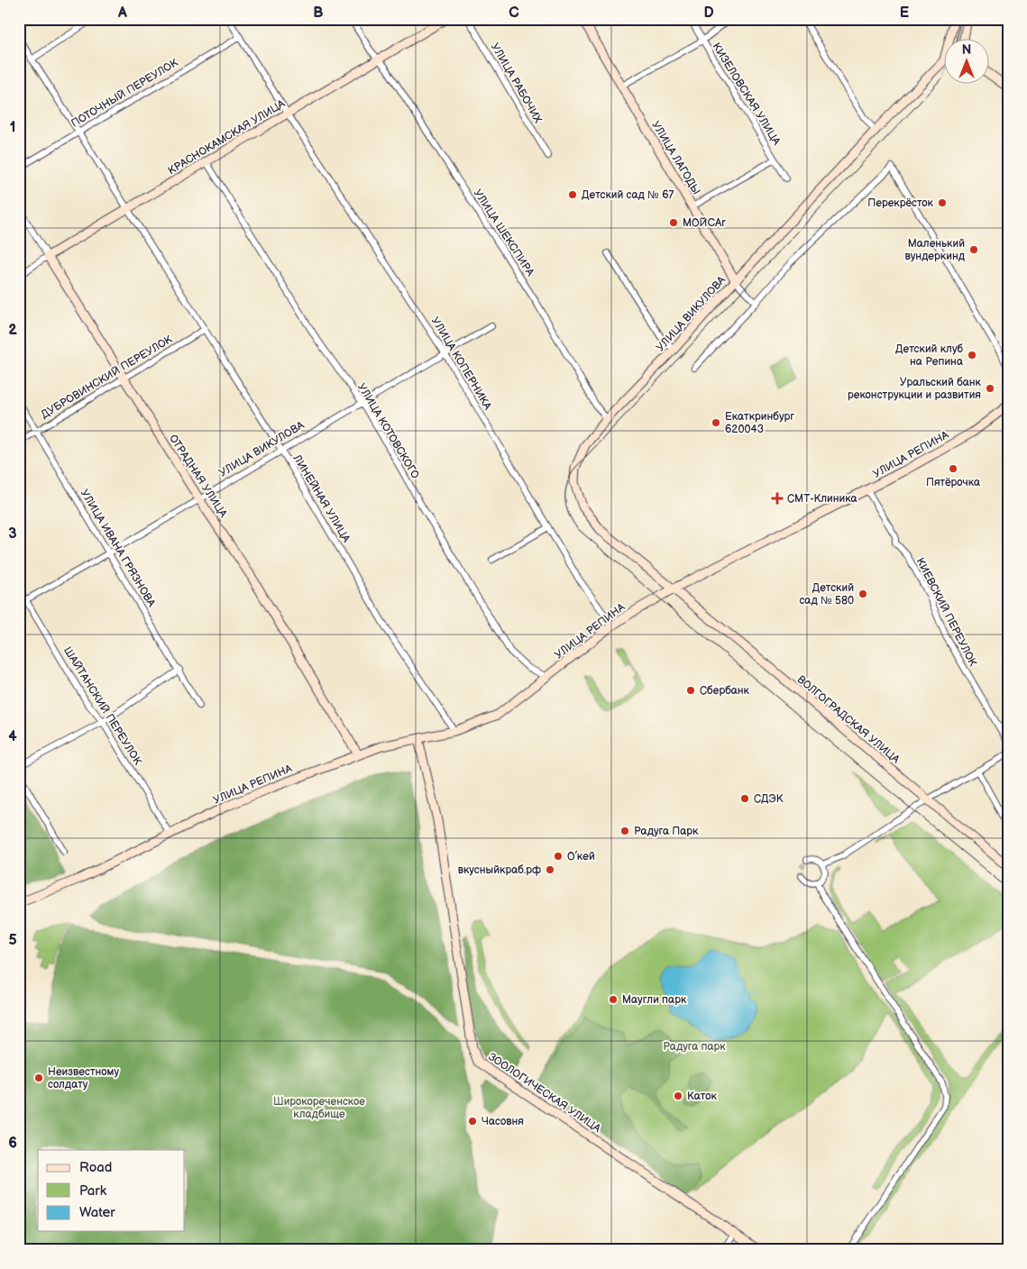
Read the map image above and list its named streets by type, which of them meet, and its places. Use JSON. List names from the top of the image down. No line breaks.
{"streets":{"street":["УЛИЦА РАБОЧИХ","ПОТОЧНЫЙ ПЕРЕУЛОК","КИЗЕЛОВСКАЯ УЛИЦА","КРАСНОКАМСКАЯ УЛИЦА","УЛИЦА ЛАГОДЫ","УЛИЦА ШЕКСПИРА","УЛИЦА ВИКУЛОВА","УЛИЦА КОПЕРНИКА","ДУБРОВИНСКИЙ ПЕРЕУЛОК","УЛИЦА КОТОВСКОГО","УЛИЦА РЕПИНА","ОТРАДНАЯ УЛИЦА","ЛИНЕЙНАЯ УЛИЦА","УЛИЦА ИВАНА ГРЯЗНОВА","КИЕВСКИЙ ПЕРЕУЛОК","ШАЙТАНСКИЙ ПЕРЕУЛОК","ВОЛГОГРАДСКАЯ УЛИЦА","ЗООЛОГИЧЕСКАЯ УЛИЦА"]},"crossings":[["ПОТОЧНЫЙ ПЕРЕУЛОК","УЛИЦА КОПЕРНИКА"],["ПОТОЧНЫЙ ПЕРЕУЛОК","ЛИНЕЙНАЯ УЛИЦА"],["КРАСНОКАМСКАЯ УЛИЦА","УЛИЦА ШЕКСПИРА"],["КРАСНОКАМСКАЯ УЛИЦА","УЛИЦА КОПЕРНИКА"],["КРАСНОКАМСКАЯ УЛИЦА","УЛИЦА КОТОВСКОГО"],["КРАСНОКАМСКАЯ УЛИЦА","ОТРАДНАЯ УЛИЦА"],["КРАСНОКАМСКАЯ УЛИЦА","ЛИНЕЙНАЯ УЛИЦА"],["УЛИЦА ЛАГОДЫ","УЛИЦА ВИКУЛОВА"],["УЛИЦА ШЕКСПИРА","УЛИЦА ВИКУЛОВА"],["УЛИЦА ВИКУЛОВА","УЛИЦА КОПЕРНИКА"],["УЛИЦА ВИКУЛОВА","УЛИЦА КОТОВСКОГО"],["УЛИЦА ВИКУЛОВА","УЛИЦА РЕПИНА"],["УЛИЦА ВИКУЛОВА","ОТРАДНАЯ УЛИЦА"],["УЛИЦА ВИКУЛОВА","ЛИНЕЙНАЯ УЛИЦА"],["УЛИЦА ВИКУЛОВА","УЛИЦА ИВАНА ГРЯЗНОВА"],["УЛИЦА ВИКУЛОВА","ШАЙТАНСКИЙ ПЕРЕУЛОК"],["УЛИЦА ВИКУЛОВА","ВОЛГОГРАДСКАЯ УЛИЦА"],["УЛИЦА КОПЕРНИКА","УЛИЦА РЕПИНА"],["ДУБРОВИНСКИЙ ПЕРЕУЛОК","ОТРАДНАЯ УЛИЦА"],["ДУБРОВИНСКИЙ ПЕРЕУЛОК","ЛИНЕЙНАЯ УЛИЦА"],["ДУБРОВИНСКИЙ ПЕРЕУЛОК","УЛИЦА ИВАНА ГРЯЗНОВА"],["УЛИЦА КОТОВСКОГО","УЛИЦА РЕПИНА"],["УЛИЦА РЕПИНА","ОТРАДНАЯ УЛИЦА"],["УЛИЦА РЕПИНА","ЛИНЕЙНАЯ УЛИЦА"],["УЛИЦА РЕПИНА","КИЕВСКИЙ ПЕРЕУЛОК"],["УЛИЦА РЕПИНА","ШАЙТАНСКИЙ ПЕРЕУЛОК"],["УЛИЦА РЕПИНА","ВОЛГОГРАДСКАЯ УЛИЦА"],["УЛИЦА РЕПИНА","ЗООЛОГИЧЕСКАЯ УЛИЦА"]],"parks":["Радуга парк","Широкореченское кладбище"],"places":{"other":["Детский сад № 67","Перекрёсток","МОЙCAr","Маленький вундеркинд","Детский клуб на Репина","Уральский банк реконструкции и развития","Екаткринбург 620043","Пятёрочка","Детский сад № 580","Сбербанк","СДЭК","Радуга Парк","О’кей","вкусныйкраб.рф","Маугли парк","Неизвестному солдату","Каток","Часовня"],"health":["СМТ-Клиника"]},"legend":["Road","Park","Water"],"north":"top","grid":{"columns":["A","B","C","D","E"],"rows":["1","2","3","4","5","6"]}}
